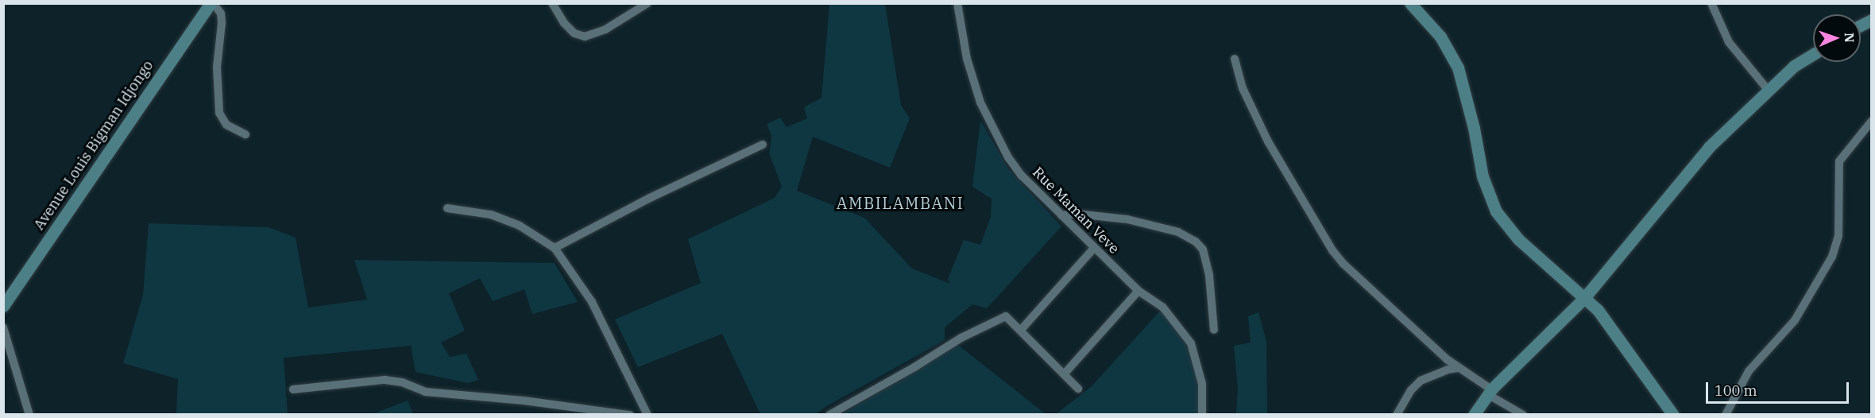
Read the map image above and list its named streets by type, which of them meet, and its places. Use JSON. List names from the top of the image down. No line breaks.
{"streets":{"main road":["Avenue Louis Bigman Idjongo"],"street":["Rue Maman Veve"]},"districts":["AMBILAMBANI"],"scale_bar":"100 m","north":"right"}
